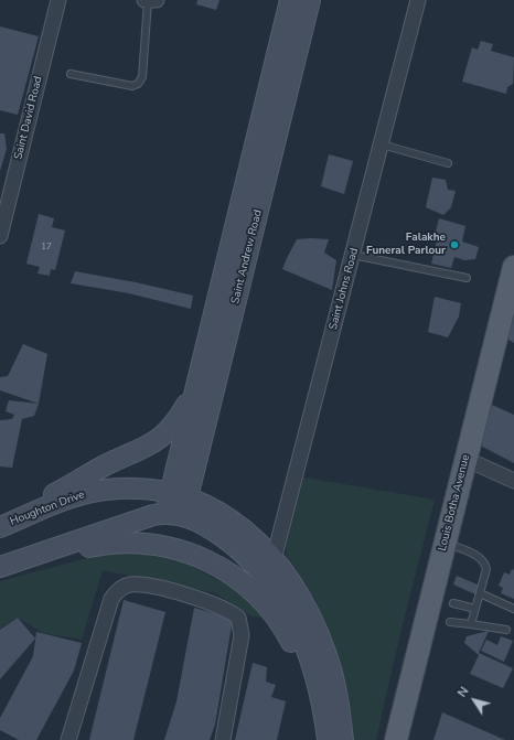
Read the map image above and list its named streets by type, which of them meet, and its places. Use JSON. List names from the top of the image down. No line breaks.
{"streets":{"main road":["Saint Andrew Road","Louis Botha Avenue","Houghton Drive"],"street":["Saint David Road","Saint Johns Road"]},"crossings":[["Saint Andrew Road","Houghton Drive"],["Saint Johns Road","Houghton Drive"]],"places":["Falakhe Funeral Parlour"],"house_numbers":["17"],"north":"top left"}
